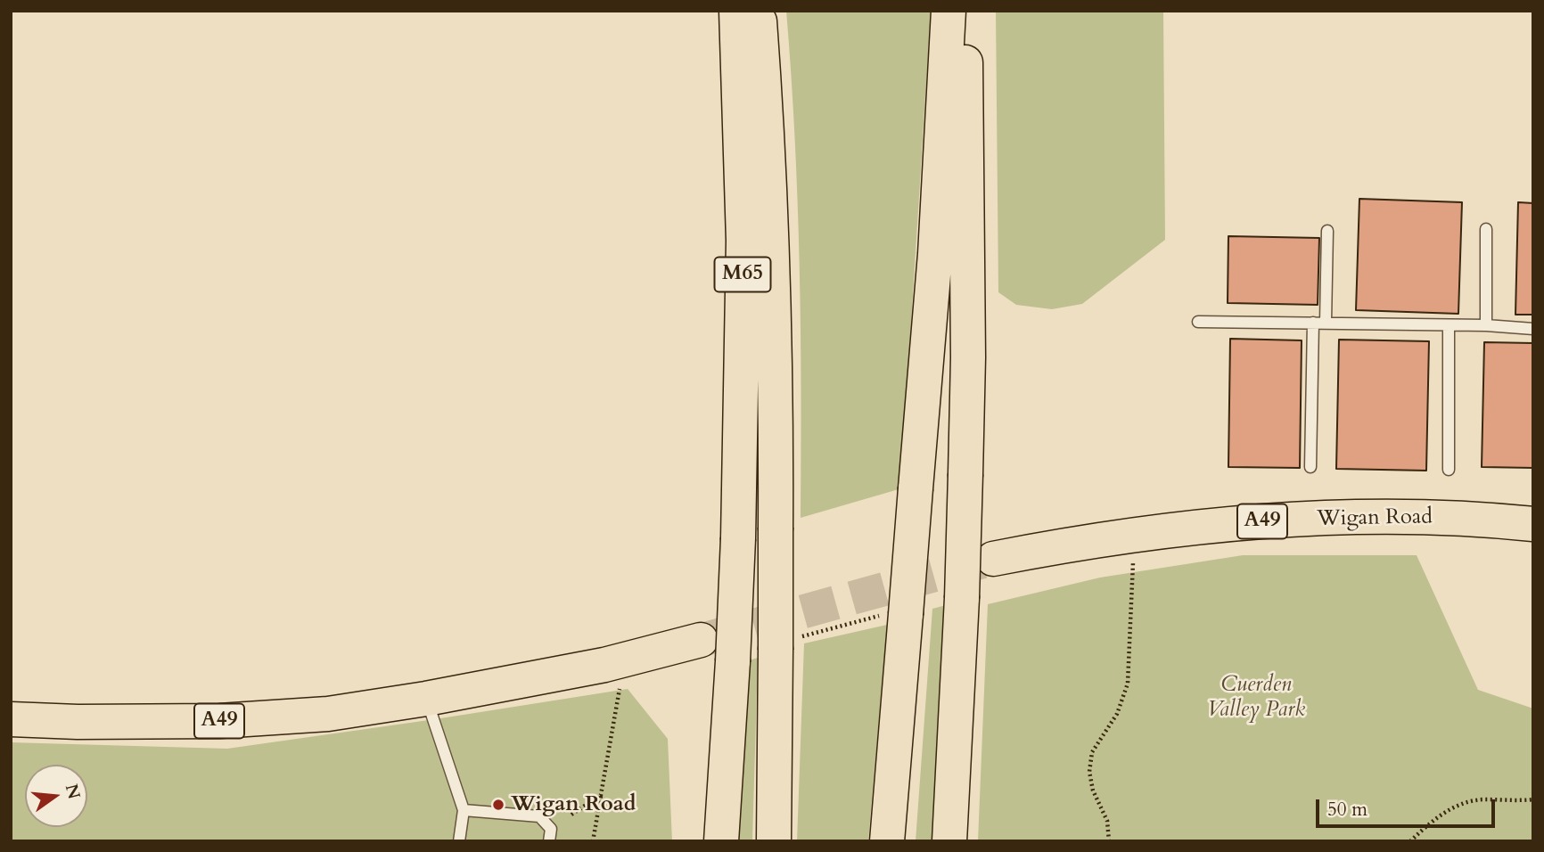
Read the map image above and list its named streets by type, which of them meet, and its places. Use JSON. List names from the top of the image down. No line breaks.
{"streets":{"main road":["M65","Wigan Road","A49"]},"parks":["Cuerden Valley Park"],"places":["Wigan Road"],"scale_bar":"50 m","north":"right"}
